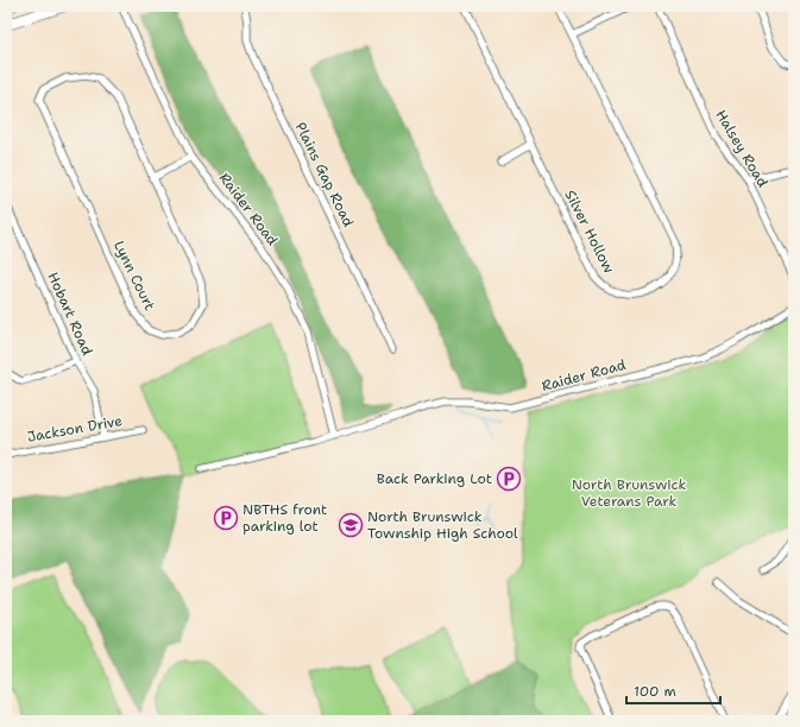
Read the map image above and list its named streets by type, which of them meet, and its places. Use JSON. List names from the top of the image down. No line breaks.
{"streets":{"street":["Halsey Road","Plains Gap Road","Raider Road","Silver Hollow","Lynn Court","Hobart Road","Jackson Drive"]},"crossings":[["Hobart Road","Jackson Drive"]],"parks":["North Brunswick Veterans Park"],"places":{"parking":["Back Parking Lot","NBTHS front parking lot"],"school or university":["North Brunswick Township High School"]},"scale_bar":"100 m"}
